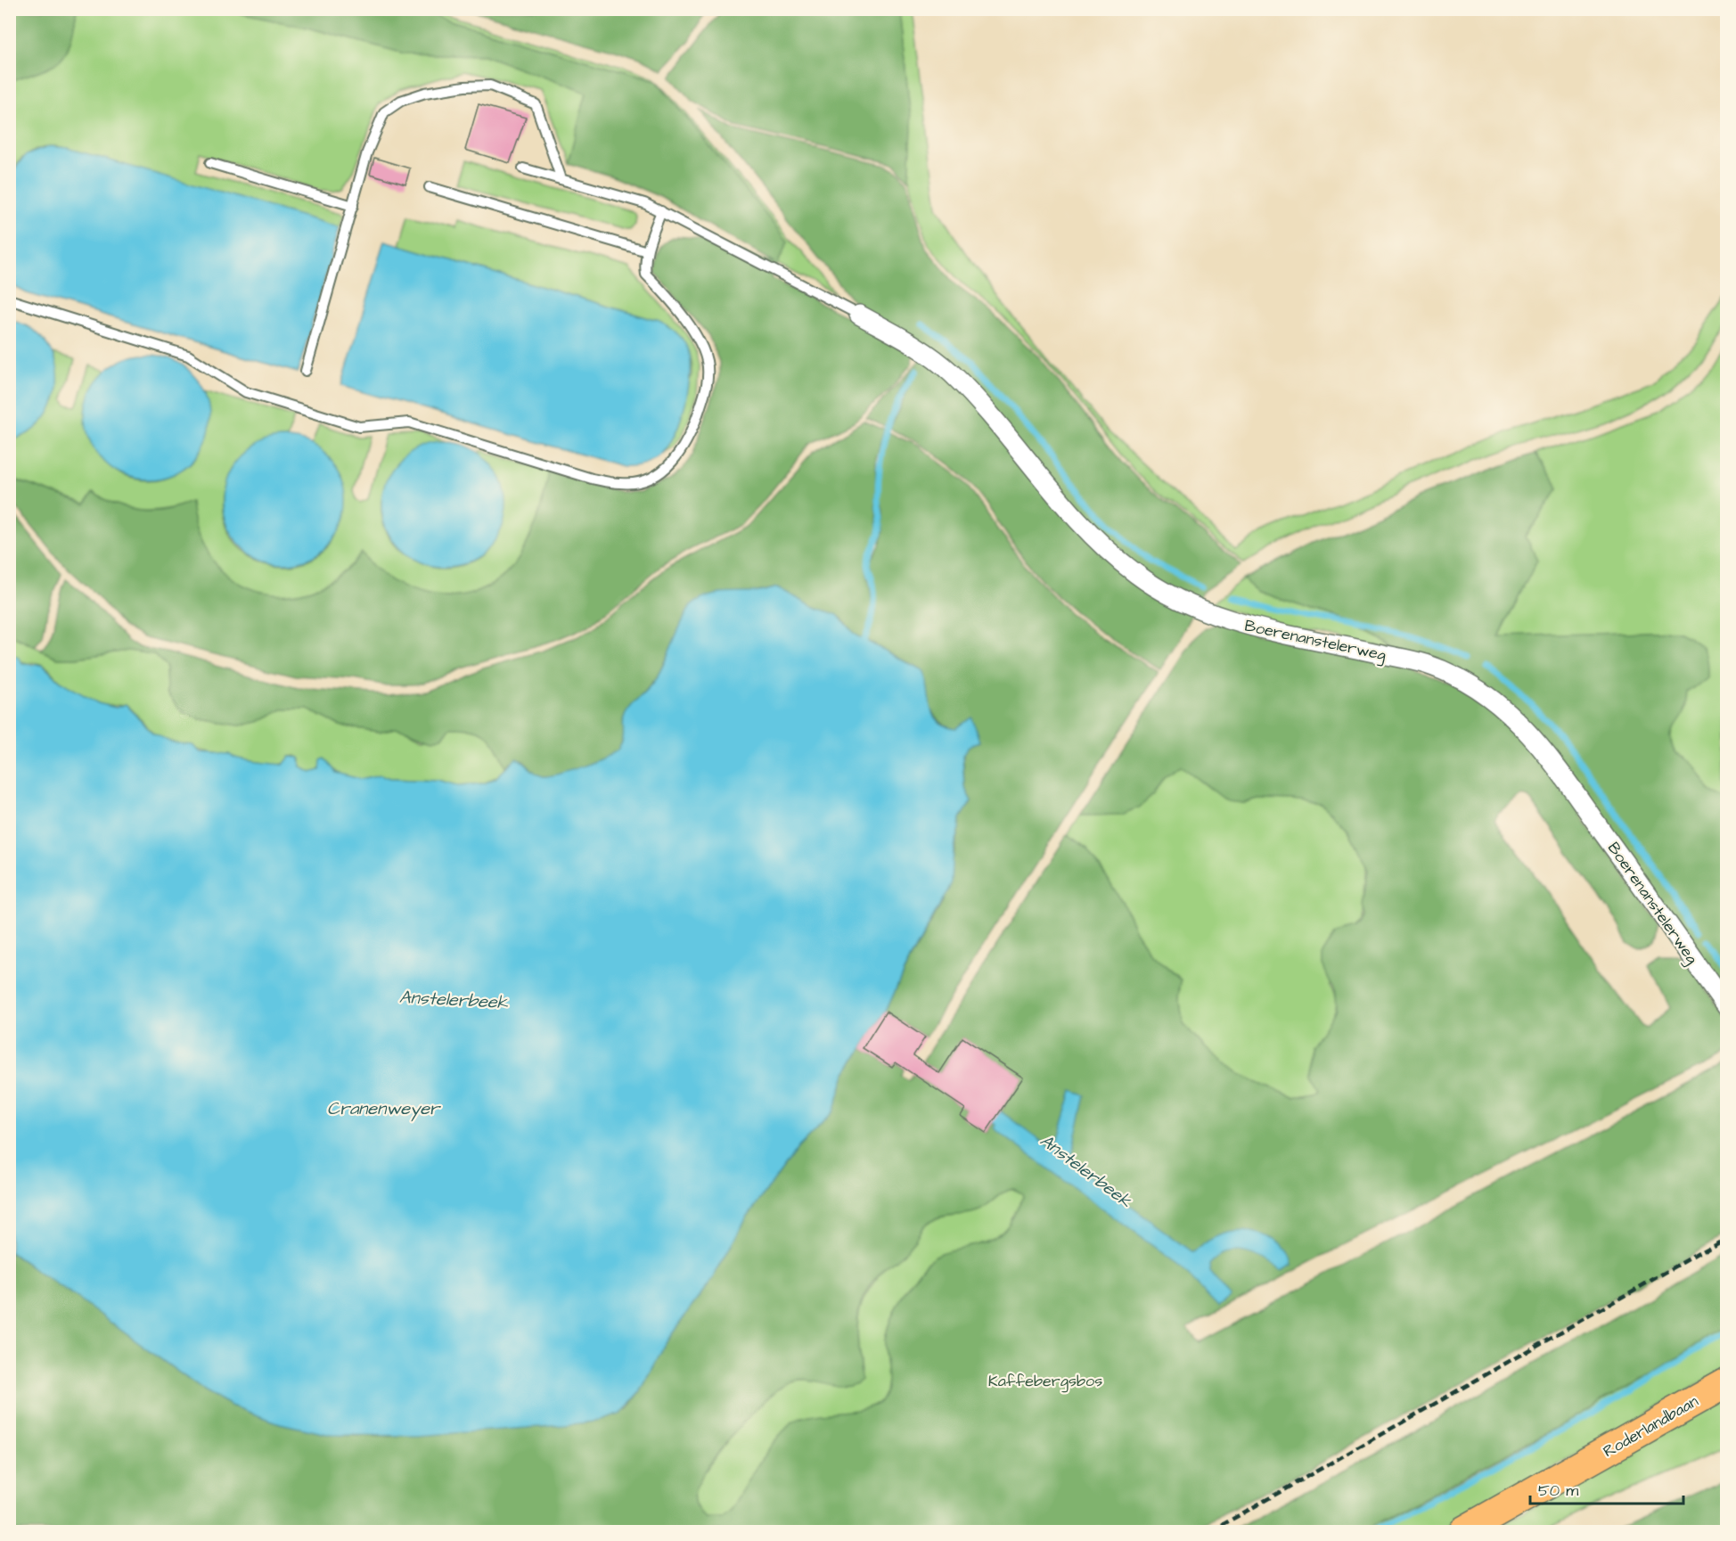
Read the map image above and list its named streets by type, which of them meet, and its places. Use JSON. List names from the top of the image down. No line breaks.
{"streets":{"main road":["Roderlandbaan"],"street":["Boerenanstelerweg"]},"water":["Anstelerbeek","Cranenweyer"],"parks":["Kaffebergsbos"],"scale_bar":"50 m"}
